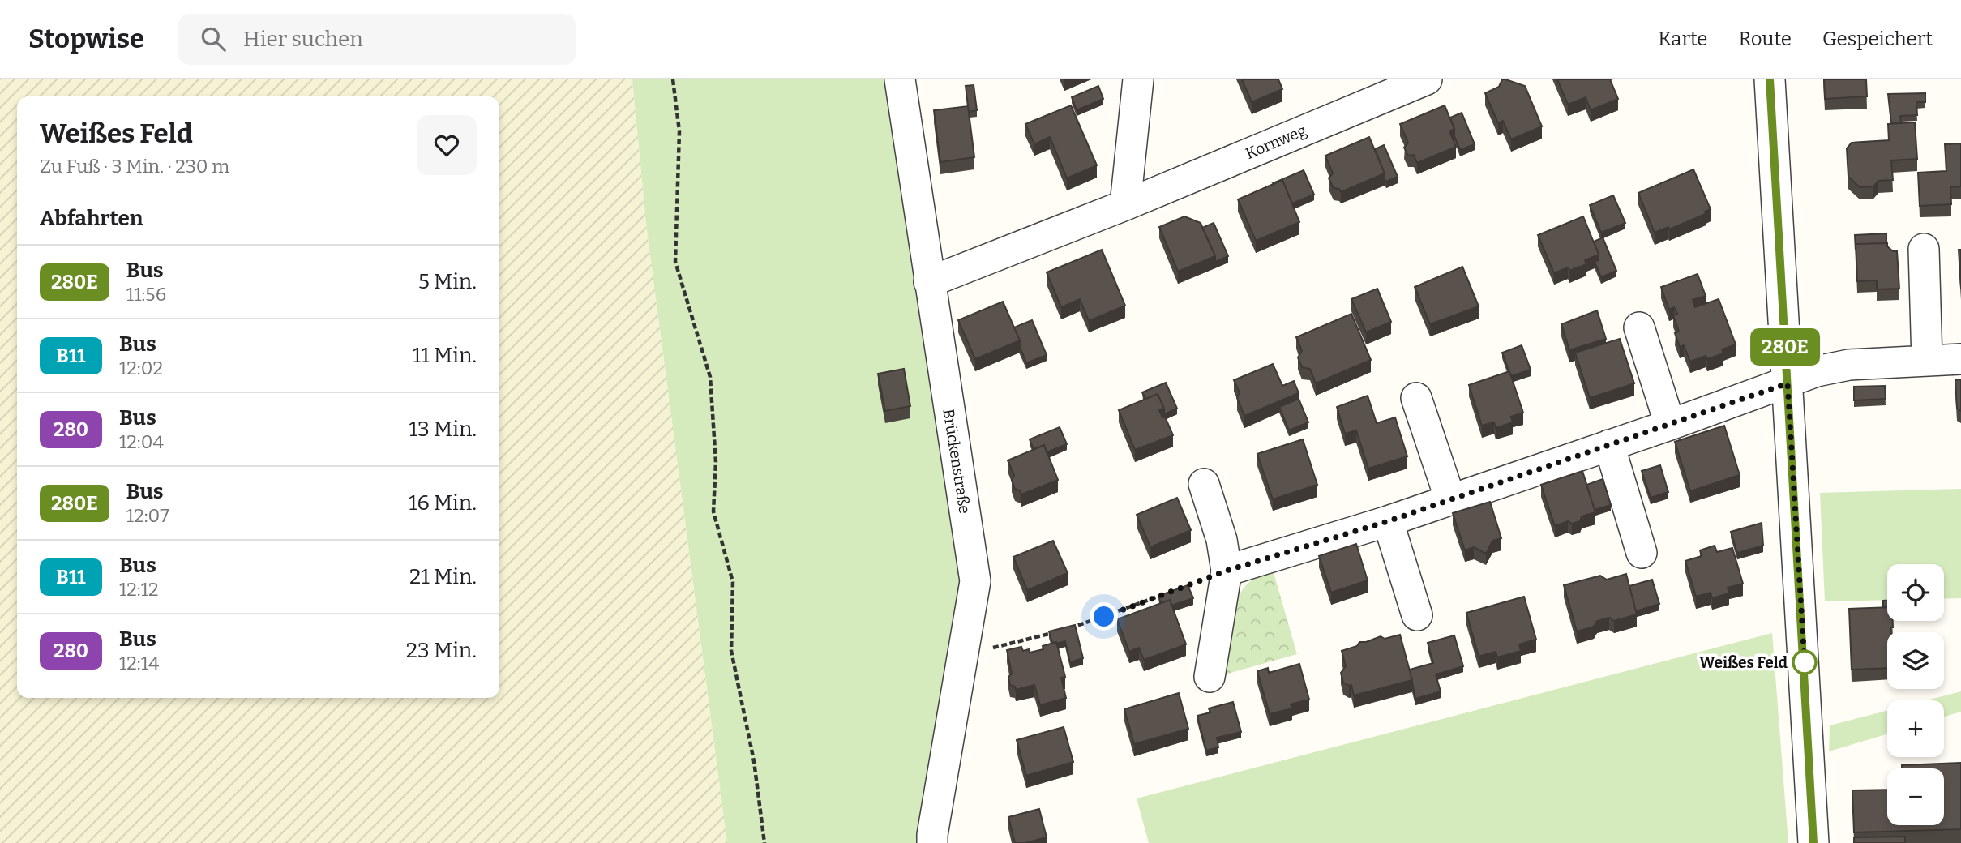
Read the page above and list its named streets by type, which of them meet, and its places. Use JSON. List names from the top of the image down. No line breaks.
{"streets":{"street":["Kornweg","Brückenstraße"]},"crossings":[["Kornweg","Brückenstraße"]],"places":["Weißes Feld"],"lines":["bus line 280E"],"page":{"header":"Stopwise","search":"Hier suchen","nav":["Karte","Route","Gespeichert"],"on_map":"280E","heading":[["Weißes Feld","Zu Fuß · 3 Min. · 230 m"],"Abfahrten"],"list":[{"mark":"280E","name":"Bus","note":"11:56","value":"5 Min."},{"mark":"B11","name":"Bus","note":"12:02","value":"11 Min."},{"mark":"280","name":"Bus","note":"12:04","value":"13 Min."},{"mark":"280E","name":"Bus","note":"12:07","value":"16 Min."},{"mark":"B11","name":"Bus","note":"12:12","value":"21 Min."},{"mark":"280","name":"Bus","note":"12:14","value":"23 Min."}],"map_buttons":["+","−"]}}
